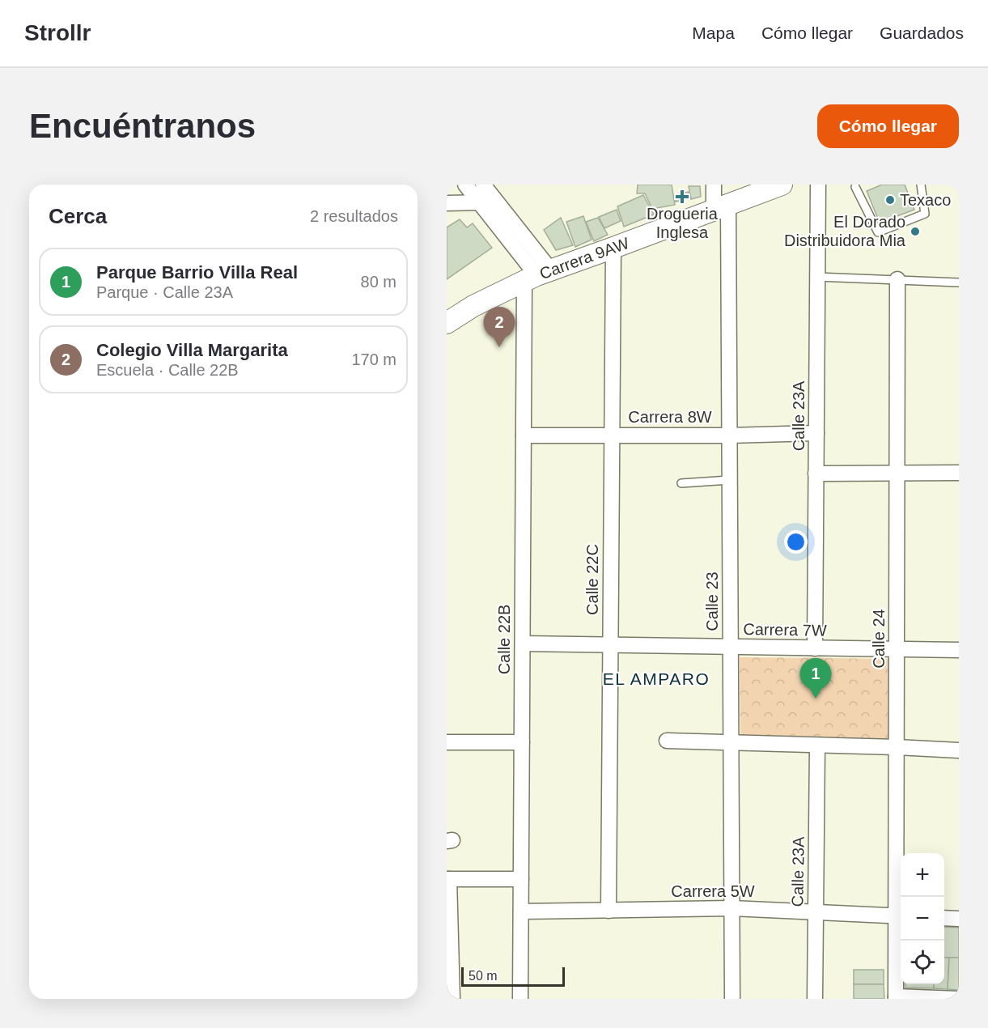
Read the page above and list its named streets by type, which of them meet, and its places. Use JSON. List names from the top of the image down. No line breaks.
{"streets":{"main road":["Carrera 9AW"],"street":["Calle 23A","Carrera 8W","Calle 22C","Calle 23","Carrera 7W","Calle 24","Calle 22B","Carrera 5W"]},"crossings":[["Carrera 9AW","Calle 22C"],["Carrera 9AW","Calle 23"],["Carrera 9AW","Calle 22B"],["Calle 23A","Carrera 8W"],["Calle 23A","Carrera 7W"],["Calle 23A","Carrera 5W"],["Carrera 8W","Calle 22C"],["Carrera 8W","Calle 23"],["Carrera 8W","Calle 22B"],["Calle 22C","Carrera 7W"],["Calle 22C","Carrera 5W"],["Calle 23","Carrera 7W"],["Calle 23","Carrera 5W"],["Carrera 7W","Calle 24"],["Carrera 7W","Calle 22B"],["Calle 24","Carrera 5W"],["Calle 22B","Carrera 5W"]],"districts":["EL AMPARO"],"places":{"health":["Drogueria Inglesa"],"other":["Texaco","El Dorado Distribuidora Mia"]},"scale_bar":"50 m","page":{"header":"Strollr","nav":["Mapa","Cómo llegar","Guardados"],"buttons":"Cómo llegar","title":"Encuéntranos","heading":["Cerca","2 resultados"],"list":[{"mark":"1","name":"Parque Barrio Villa Real","note":"Parque · Calle 23A","value":"80 m"},{"mark":"2","name":"Colegio Villa Margarita","note":"Escuela · Calle 22B","value":"170 m"}],"pins":["2","1"],"map_buttons":["+","−"],"scale":"50 m"}}
